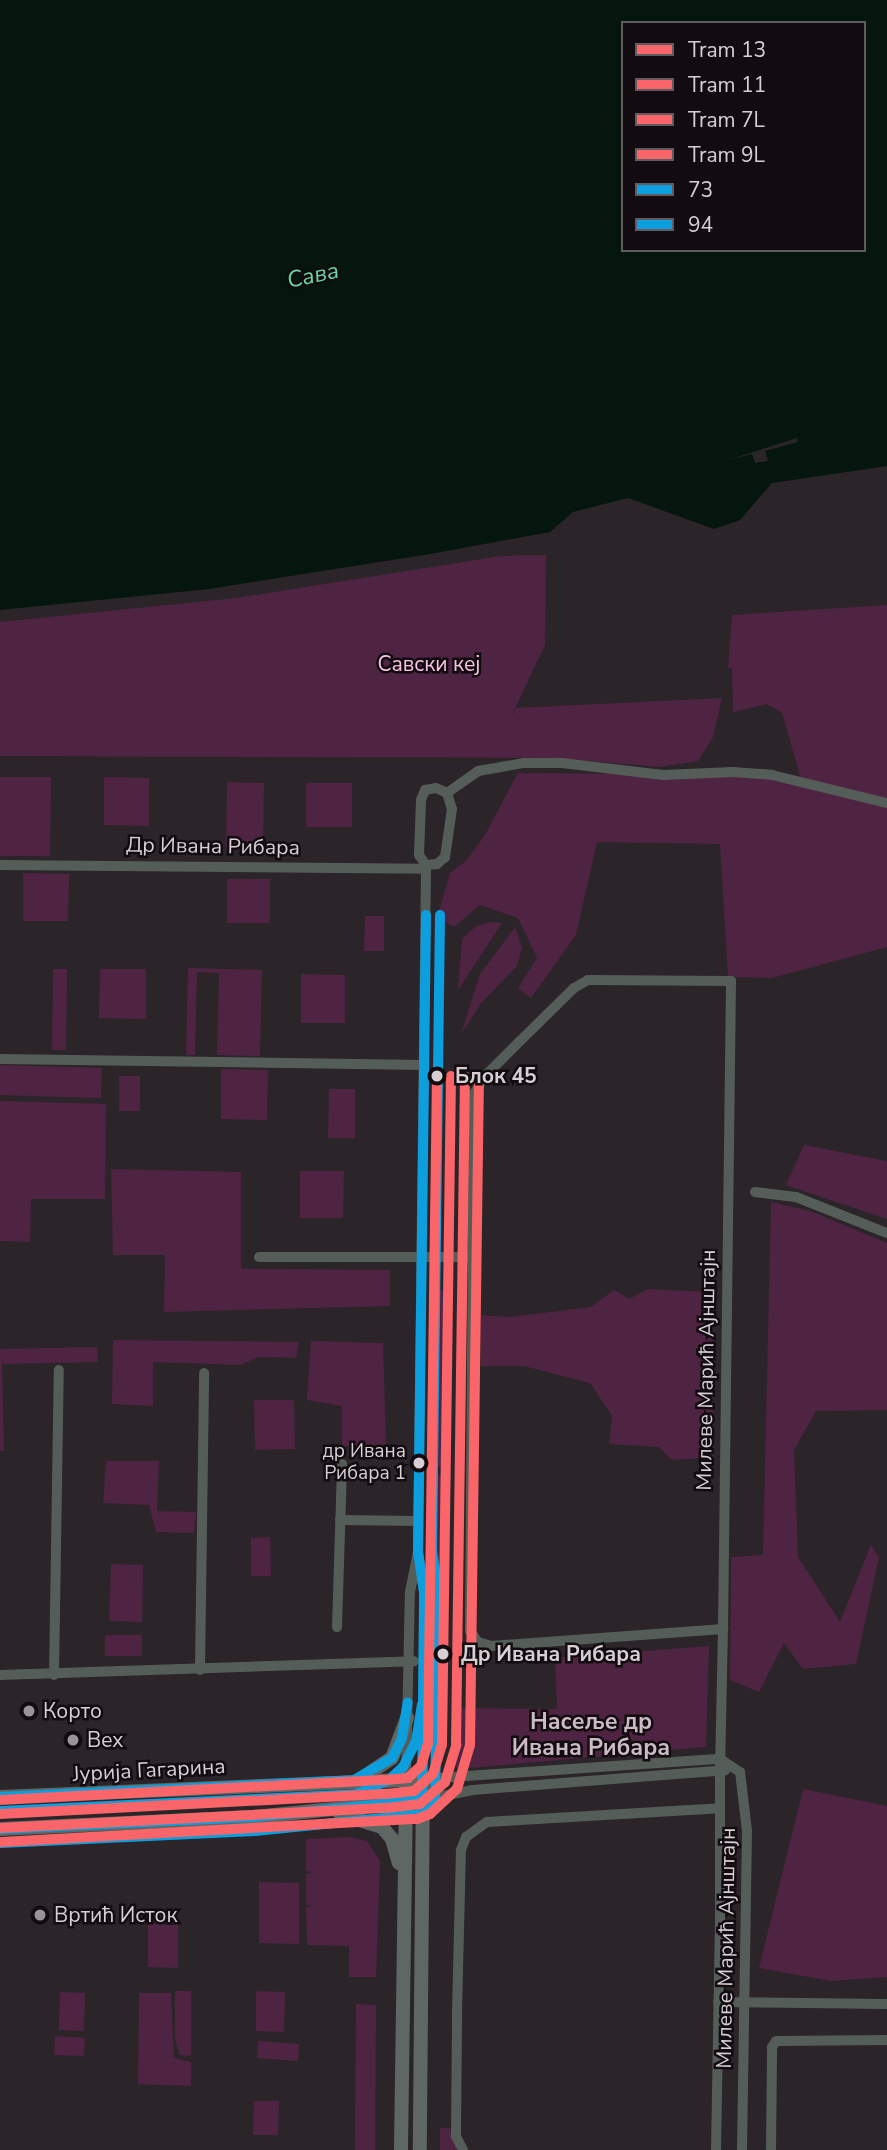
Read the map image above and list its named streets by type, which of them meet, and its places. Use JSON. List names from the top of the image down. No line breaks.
{"streets":{"main road":["Јурија Гагарина"],"street":["Др Ивана Рибара","Милеве Марић Ајнштајн"]},"crossings":[["Милеве Марић Ајнштајн","Јурија Гагарина"]],"districts":["Насеље др Ивана Рибара"],"water":["Сава"],"parks":["Савски кеј"],"places":["Блок 45","др Ивана Рибара 1","Др Ивана Рибара","Корто","Bex","Вртић Исток"],"lines":["transit line 73","transit line 94","tram line 13","tram line 11","tram line 7L","tram line 9L"],"legend":["Tram 13","Tram 11","Tram 7L","Tram 9L","73","94"]}
